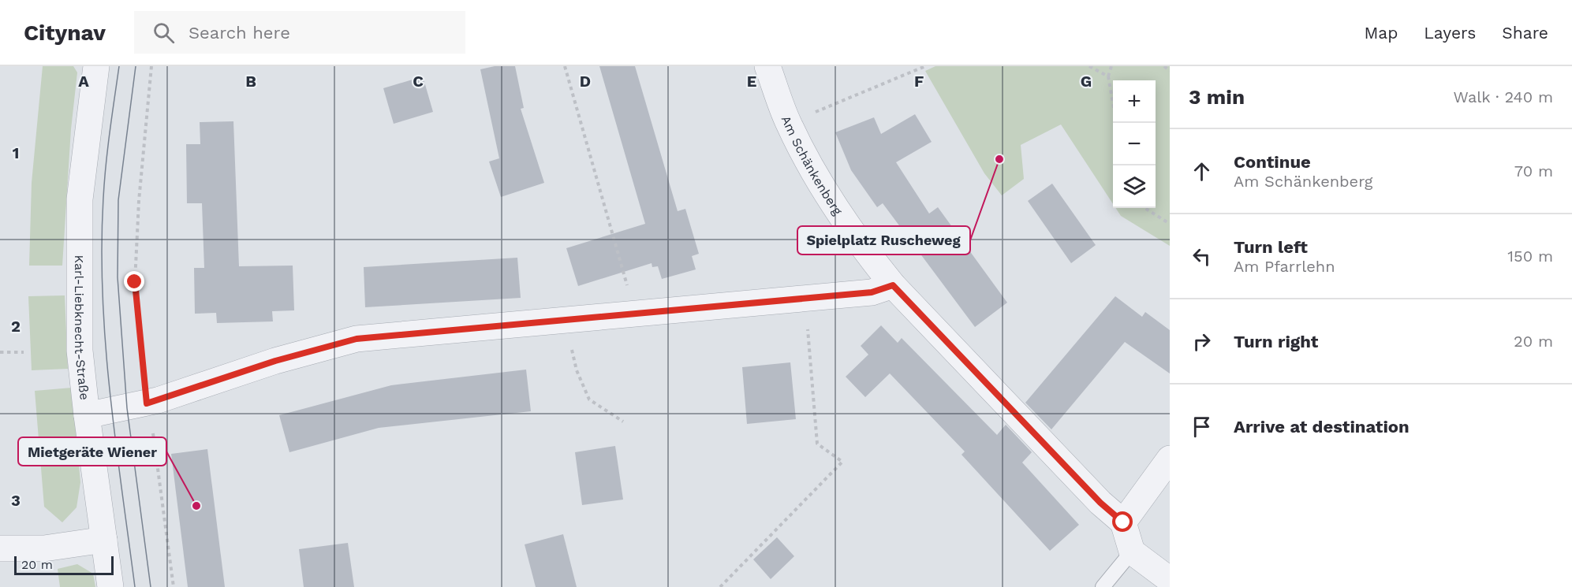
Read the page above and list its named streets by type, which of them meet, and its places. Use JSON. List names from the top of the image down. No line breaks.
{"streets":{"street":["Am Schänkenberg","Karl-Liebknecht-Straße"]},"places":["Spielplatz Ruscheweg","Mietgeräte Wiener"],"scale_bar":"20 m","page":{"header":"Citynav","search":"Search here","nav":["Map","Layers","Share"],"heading":["3 min","Walk · 240 m"],"map_buttons":["+","−"],"list":[["Continue","Am Schänkenberg","70 m"],["Turn left","Am Pfarrlehn","150 m"],["Turn right","20 m"],"Arrive at destination"],"scale":"20 m"},"grid":{"columns":["A","B","C","D","E","F","G"],"rows":["1","2","3"]}}
